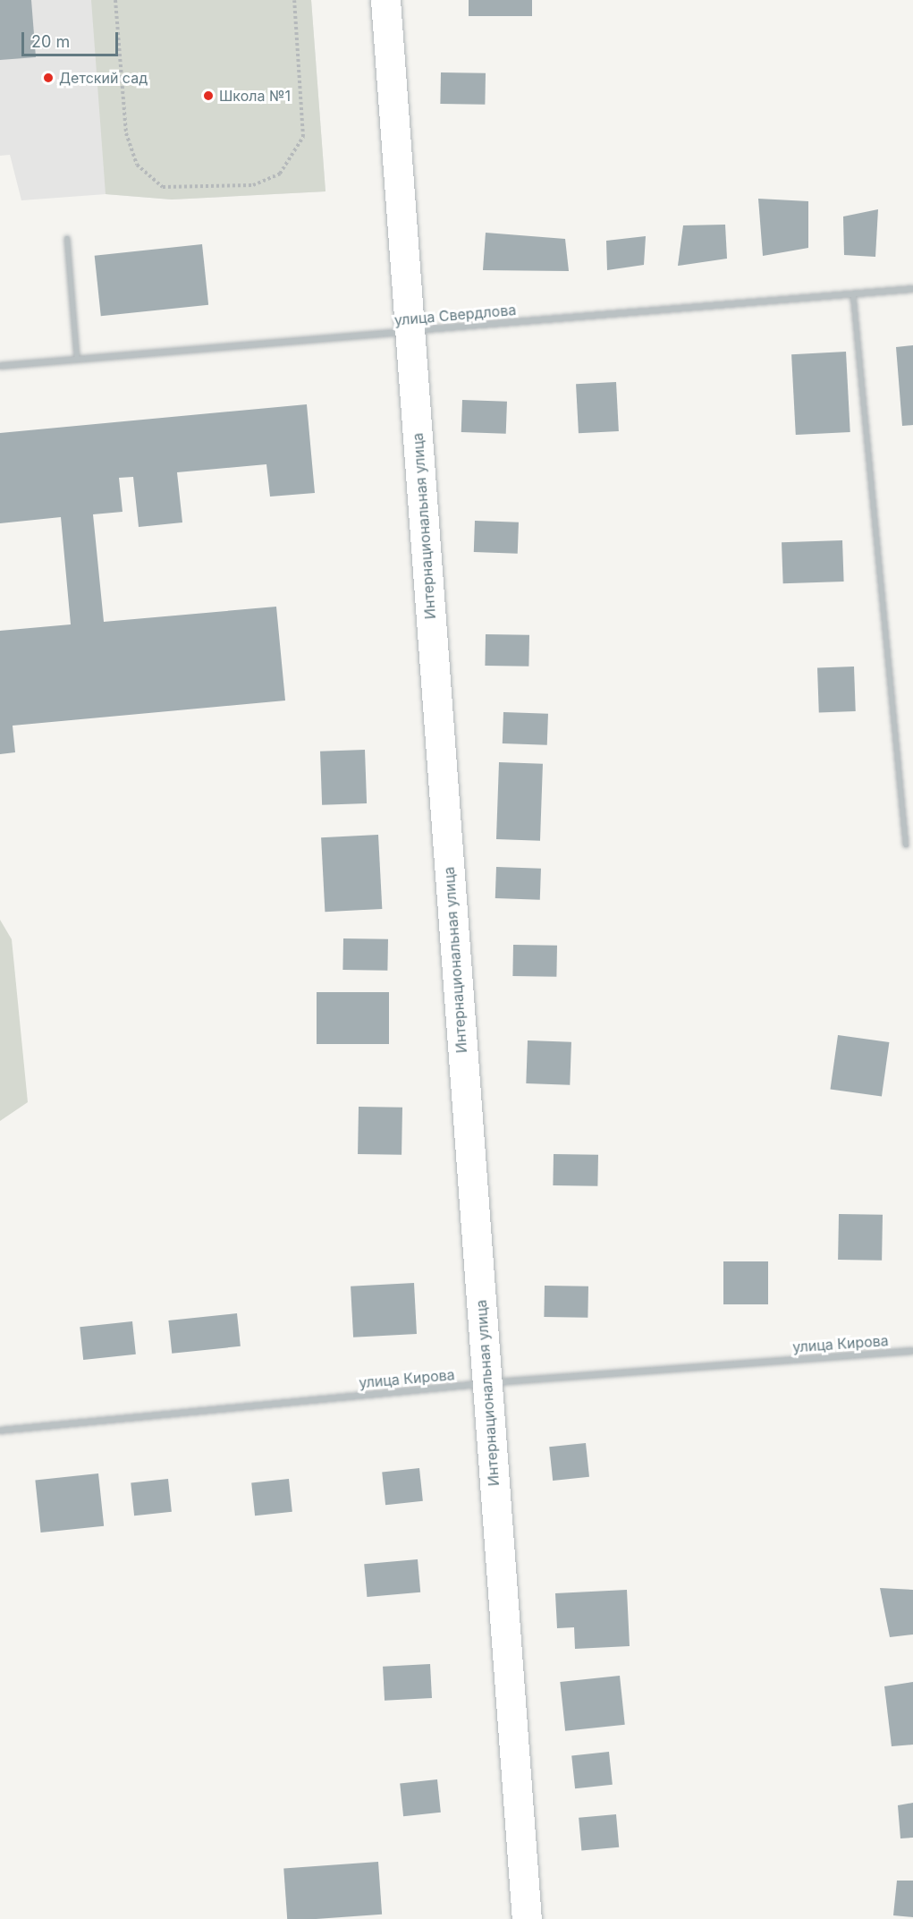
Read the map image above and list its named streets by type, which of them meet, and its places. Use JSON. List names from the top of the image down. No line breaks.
{"streets":{"main road":["Интернациональная улица"],"street":["улица Свердлова","улица Кирова"]},"crossings":[["улица Свердлова","Интернациональная улица"],["Интернациональная улица","улица Кирова"]],"places":["Детский сад","Школа №1"],"scale_bar":"20 m"}
